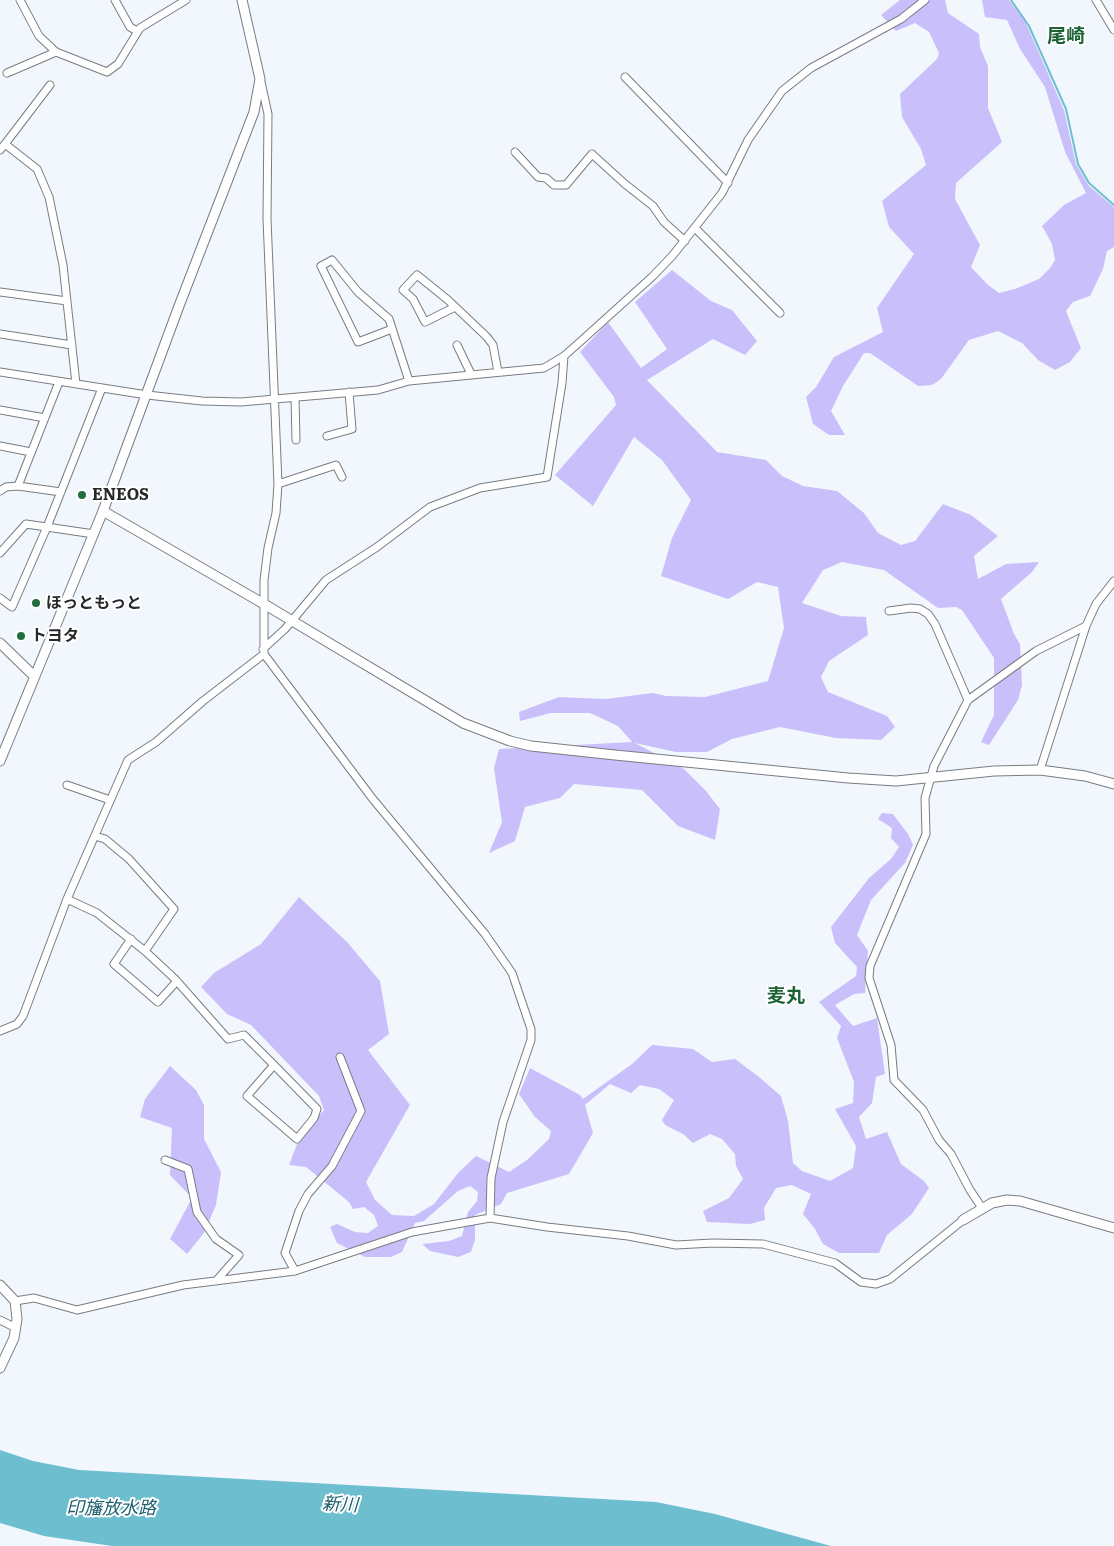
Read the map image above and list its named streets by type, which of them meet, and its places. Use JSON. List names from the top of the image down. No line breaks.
{"districts":["尾崎","麦丸"],"water":["新川","印旛放水路"],"places":["ENEOS","ほっともっと","トヨタ"]}
